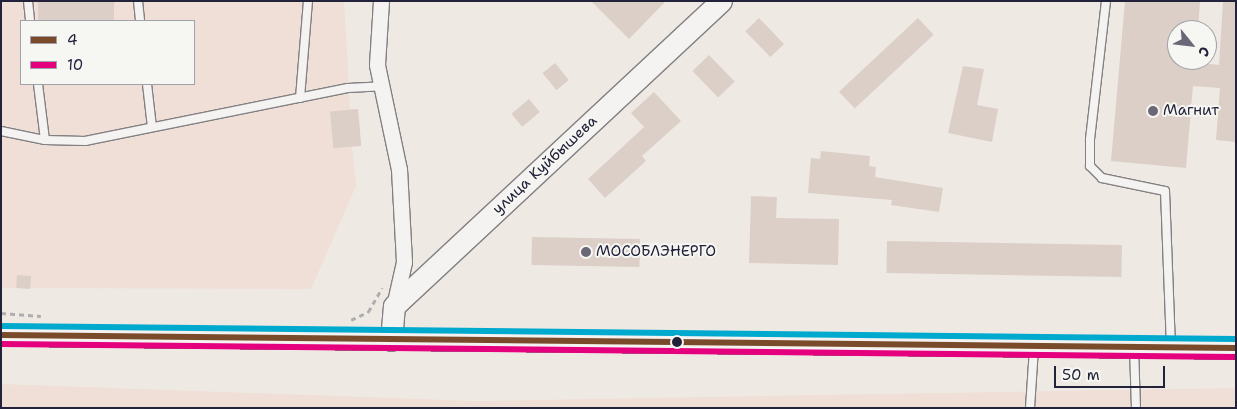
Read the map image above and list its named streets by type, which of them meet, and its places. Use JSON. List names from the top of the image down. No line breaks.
{"streets":{"street":["улица Куйбышева"]},"places":["Магнит","МОСОБЛЭНЕРГО"],"lines":["transit line 4","transit line 10"],"legend":["4","10"],"scale_bar":"50 m","north":"bottom right"}
